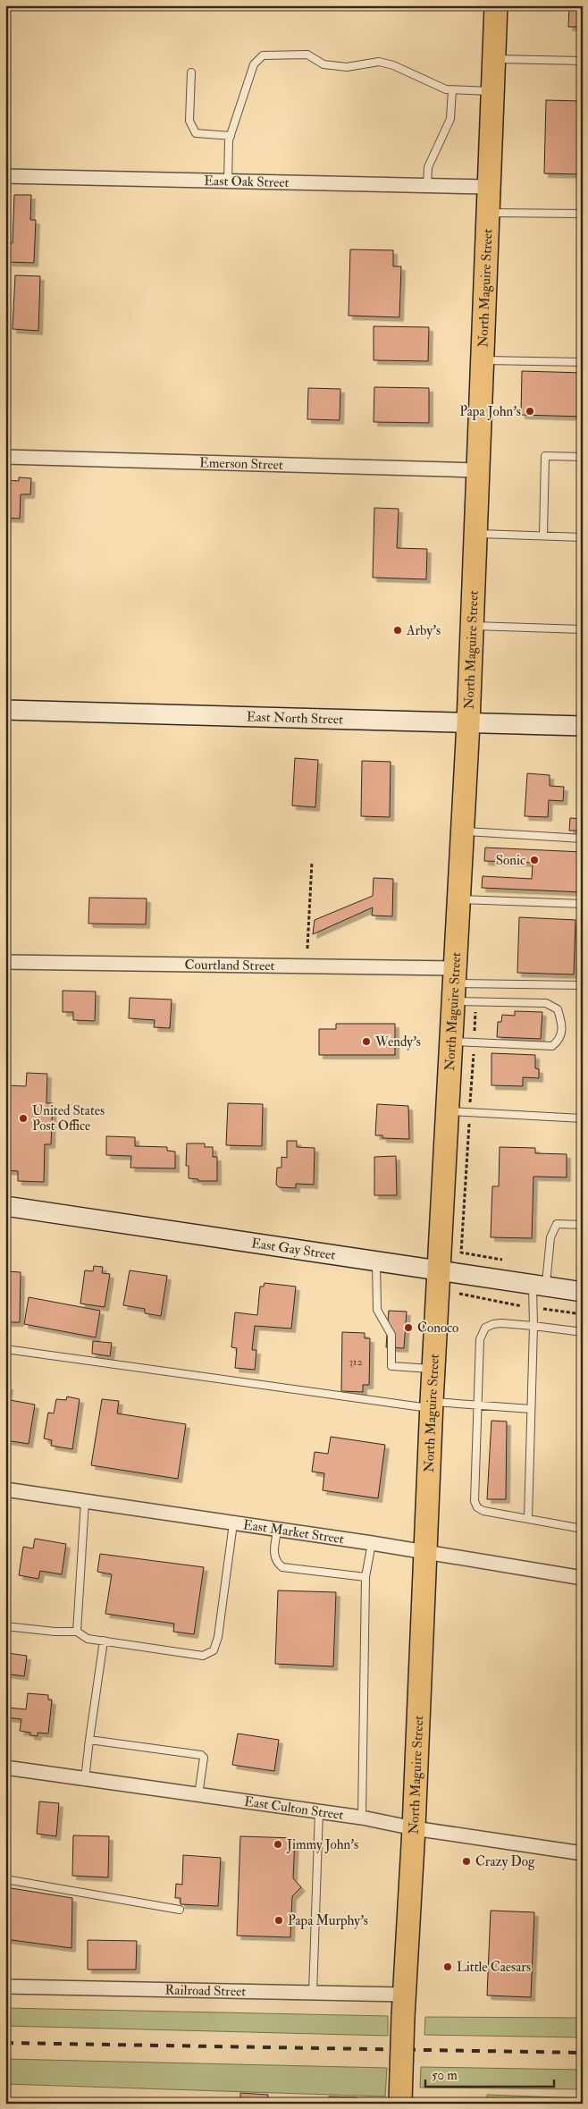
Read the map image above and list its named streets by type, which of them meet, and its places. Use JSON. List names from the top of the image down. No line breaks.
{"streets":{"main road":["North Maguire Street"],"street":["East Oak Street","Emerson Street","East North Street","Courtland Street","East Gay Street","East Market Street","East Culton Street","Railroad Street"]},"crossings":[["East Oak Street","North Maguire Street"],["North Maguire Street","Emerson Street"],["North Maguire Street","East North Street"],["North Maguire Street","Courtland Street"],["North Maguire Street","East Gay Street"],["North Maguire Street","East Market Street"],["North Maguire Street","East Culton Street"],["North Maguire Street","Railroad Street"]],"places":["Papa John's","Arby's","Sonic","Wendy's","United States Post Office","Conoco","Jimmy John's","Crazy Dog","Papa Murphy's","Little Caesars"],"house_numbers":["312"],"scale_bar":"50 m"}
